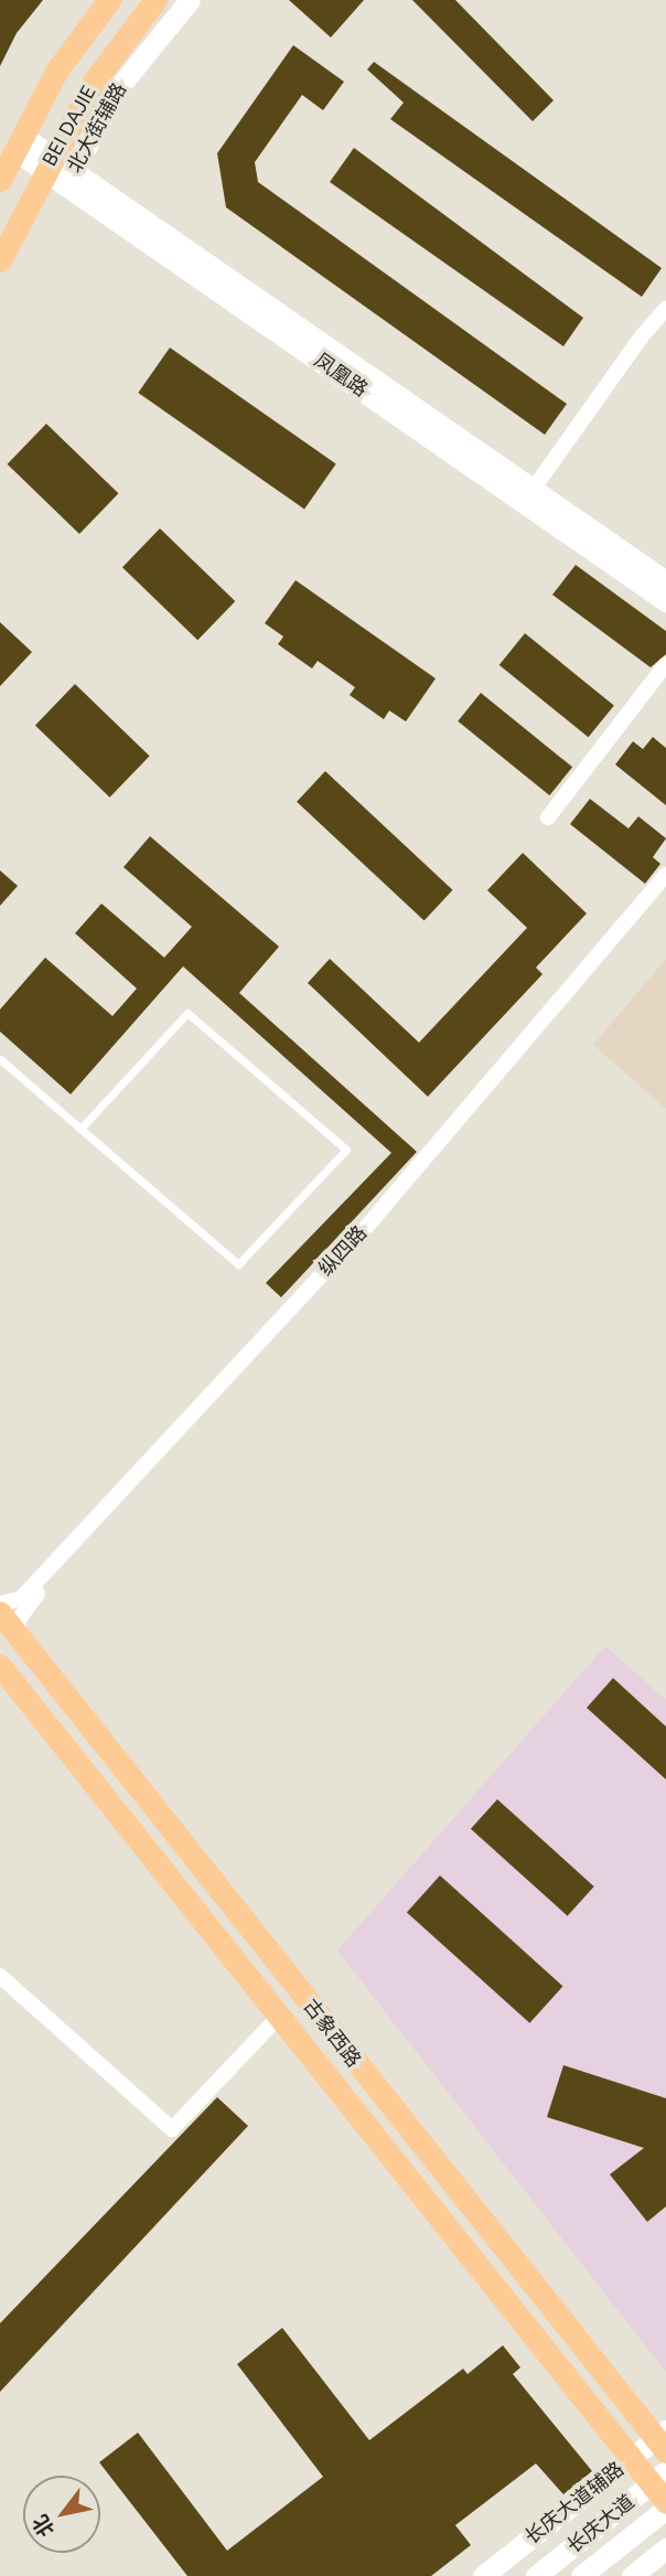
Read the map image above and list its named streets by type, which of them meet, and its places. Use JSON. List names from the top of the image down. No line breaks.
{"streets":{"main road":["BEI DAJIE","古象西路"],"street":["北大街辅路","凤凰路","纵四路","长庆大道辅路","长庆大道"]},"crossings":[["BEI DAJIE","凤凰路"],["北大街辅路","凤凰路"],["纵四路","古象西路"],["古象西路","长庆大道辅路"],["古象西路","长庆大道"]],"north":"bottom left"}
